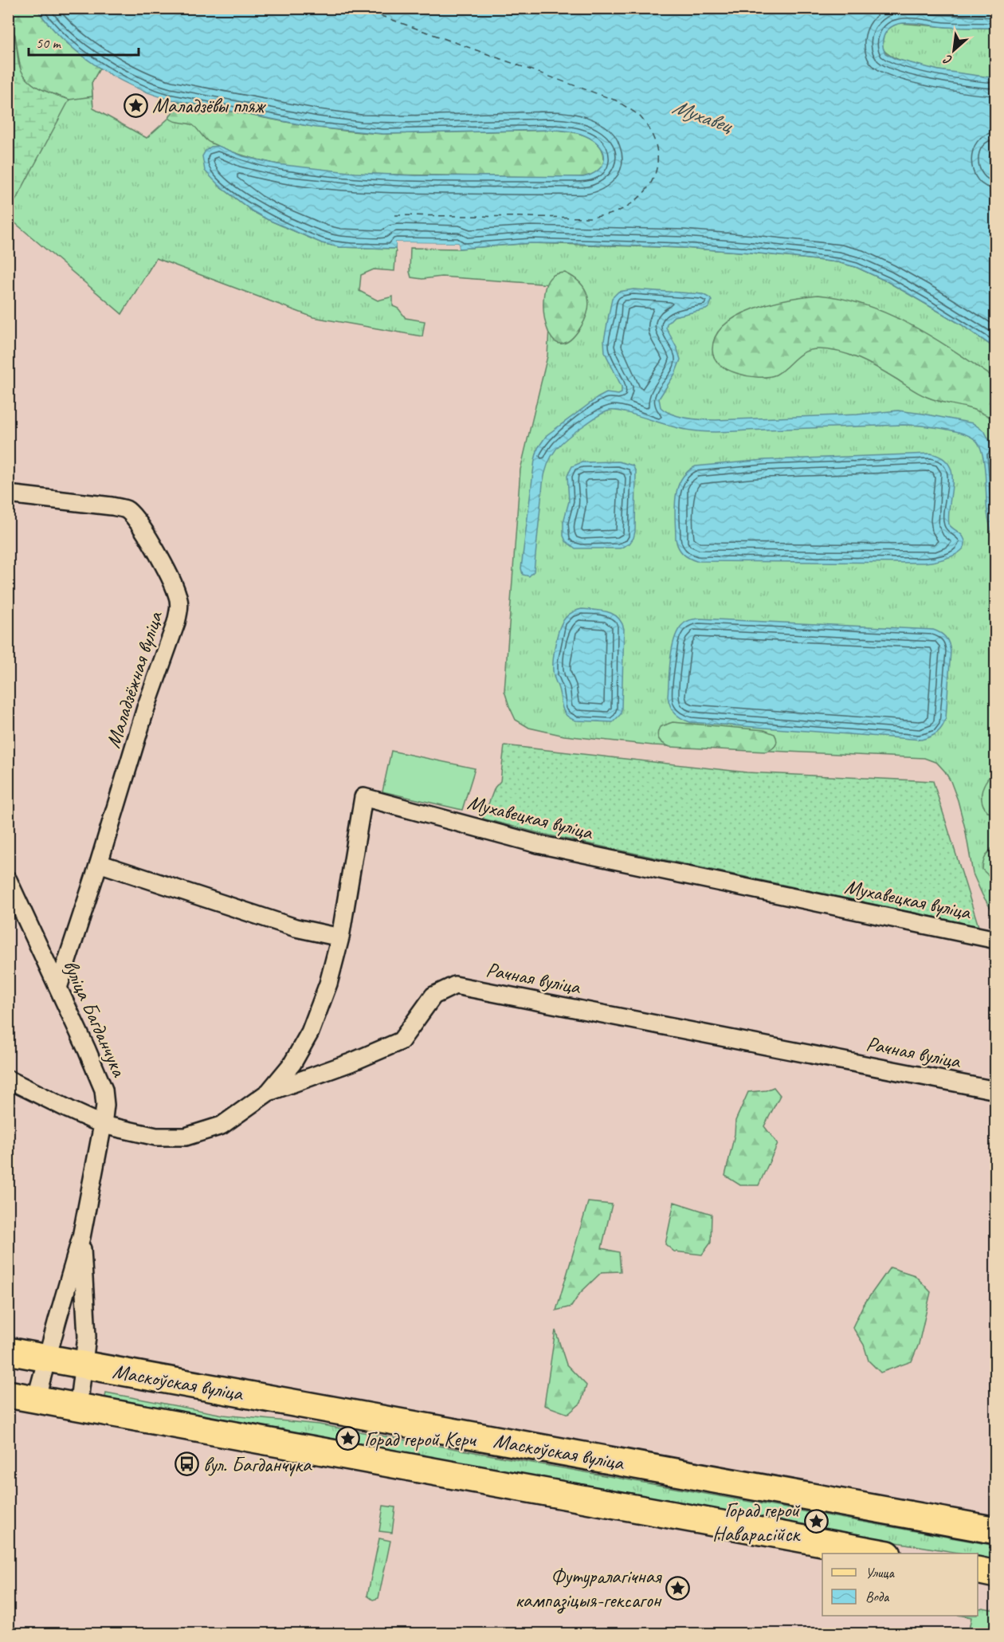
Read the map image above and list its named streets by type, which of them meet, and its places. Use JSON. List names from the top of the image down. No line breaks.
{"streets":{"main road":["Маскоўская вуліца"],"street":["Маладзёжная вуліца","Мухавецкая вуліца","Рачная вуліца","вуліца Багданчука"]},"crossings":[["Маладзёжная вуліца","вуліца Багданчука"],["Мухавецкая вуліца","Рачная вуліца"],["Рачная вуліца","вуліца Багданчука"],["вуліца Багданчука","Маскоўская вуліца"]],"water":["Мухавец"],"places":{"place":["Маладзёвы пляж","Горад герой Керч","Горад герой Наварасійск","Футуралагічная кампазіцыя-гексагон"],"bus stop":["вул. Багданчука"]},"legend":["Улица","Вода"],"scale_bar":"50 m","north":"bottom left"}
